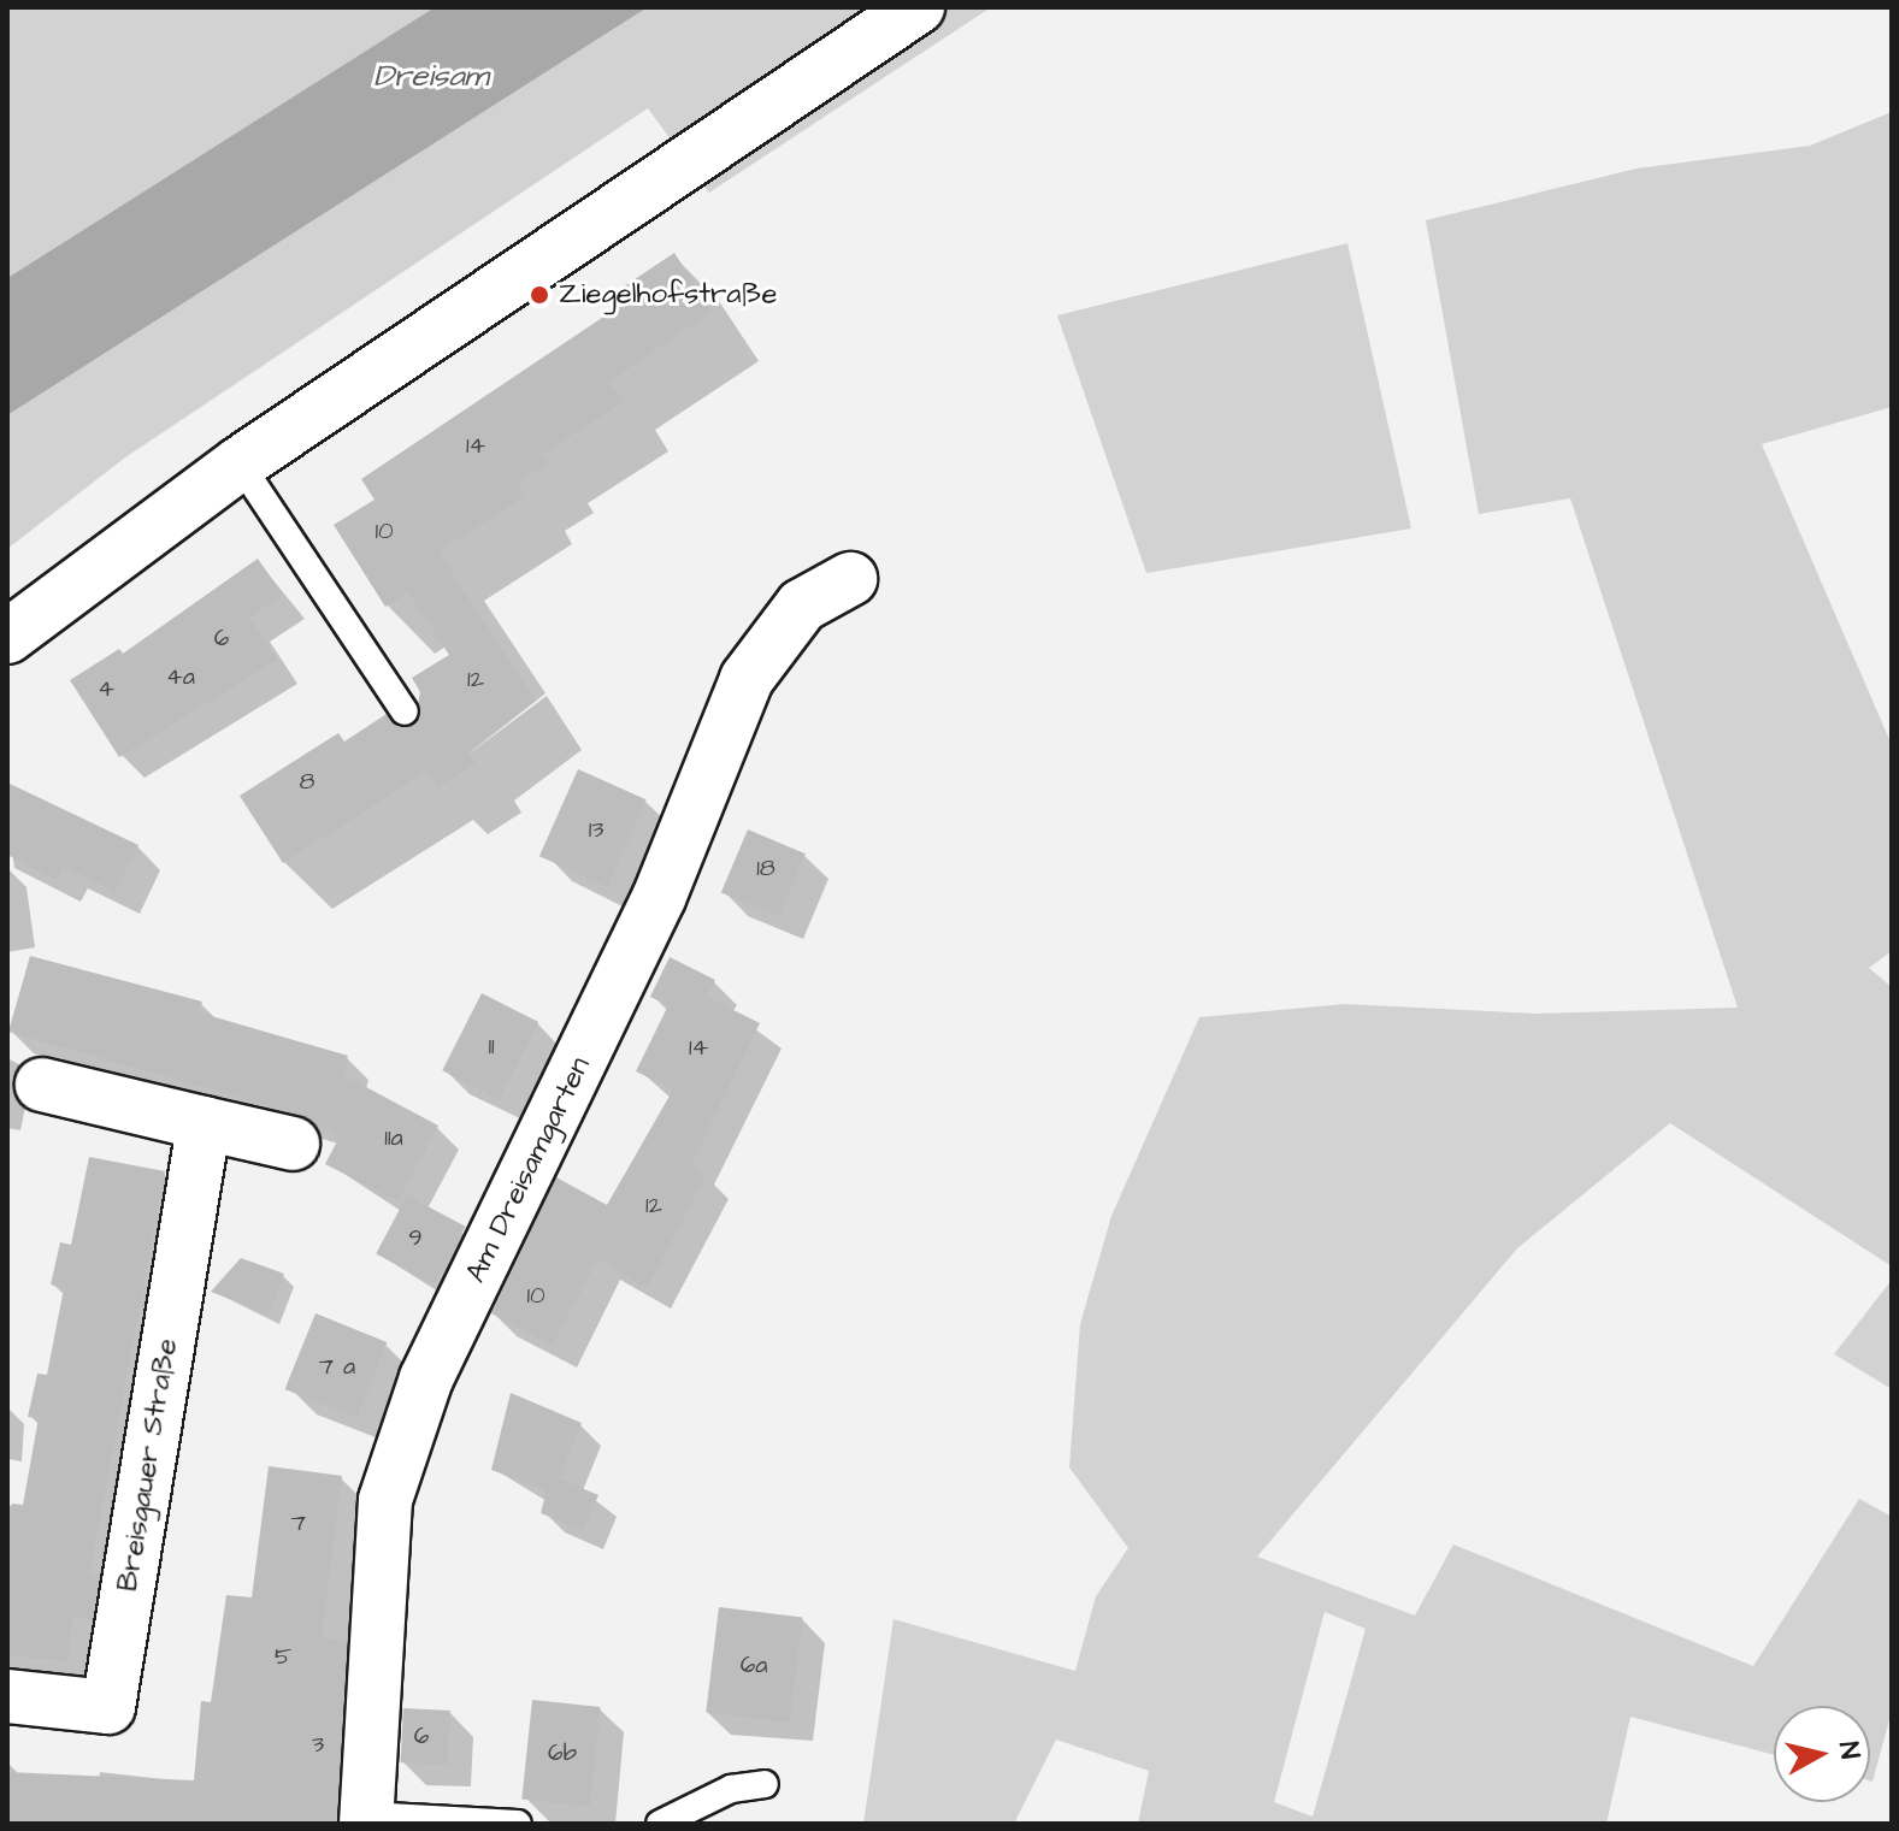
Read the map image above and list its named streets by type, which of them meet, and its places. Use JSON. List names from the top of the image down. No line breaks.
{"streets":{"street":["Am Dreisamgarten","Breisgauer Straße"]},"water":["Dreisam"],"places":["Ziegelhofstraße"],"house_numbers":["14","10","6","4a","12","4","8","13","18","11","14","11a","12","9","10","7 a","7","5","6a","6","3","6b"],"north":"right"}
